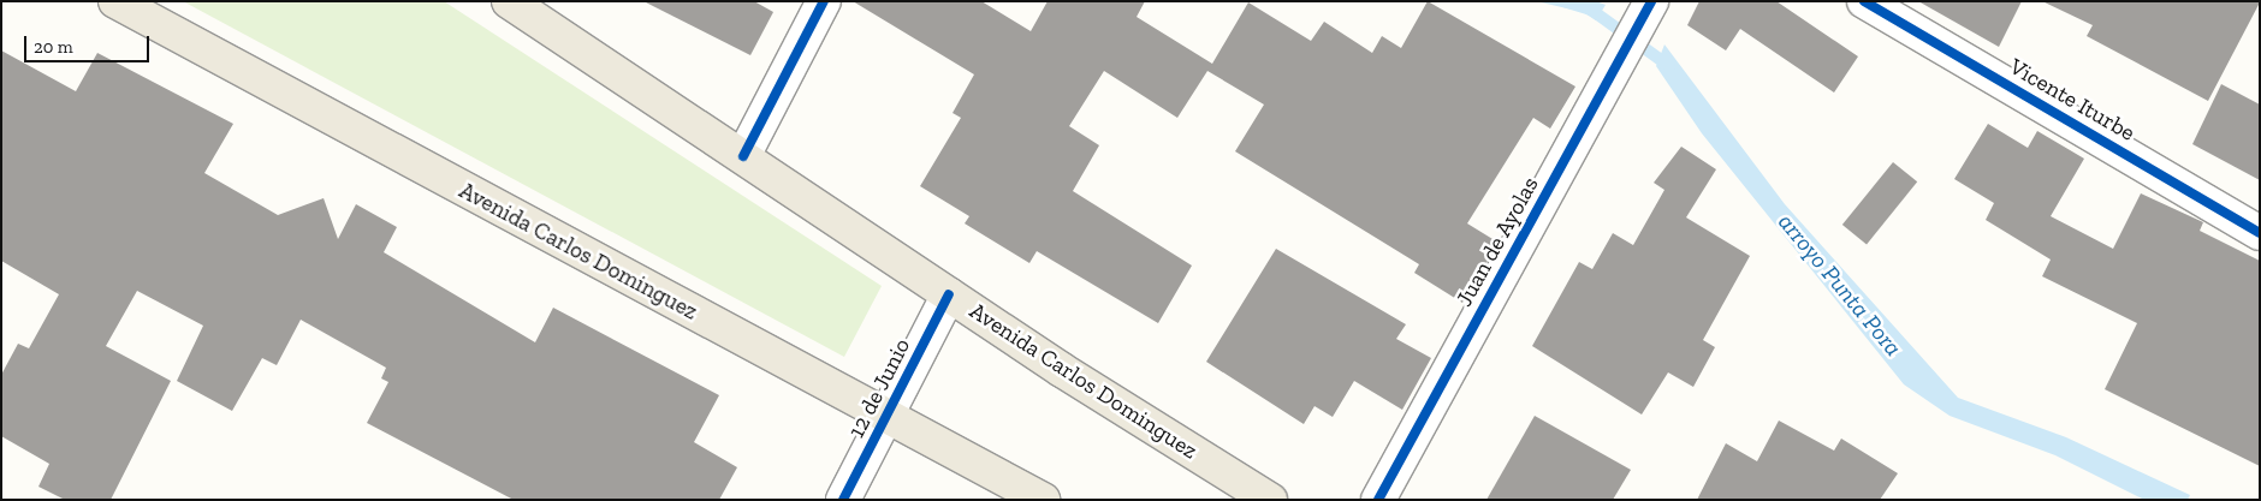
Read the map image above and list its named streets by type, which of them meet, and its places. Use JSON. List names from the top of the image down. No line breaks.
{"streets":{"main road":["Avenida Carlos Dominguez"],"street":["Vicente Iturbe","Juan de Ayolas","12 de Junio"]},"crossings":[["Avenida Carlos Dominguez","12 de Junio"]],"water":["arroyo Punta Pora"],"scale_bar":"20 m"}
